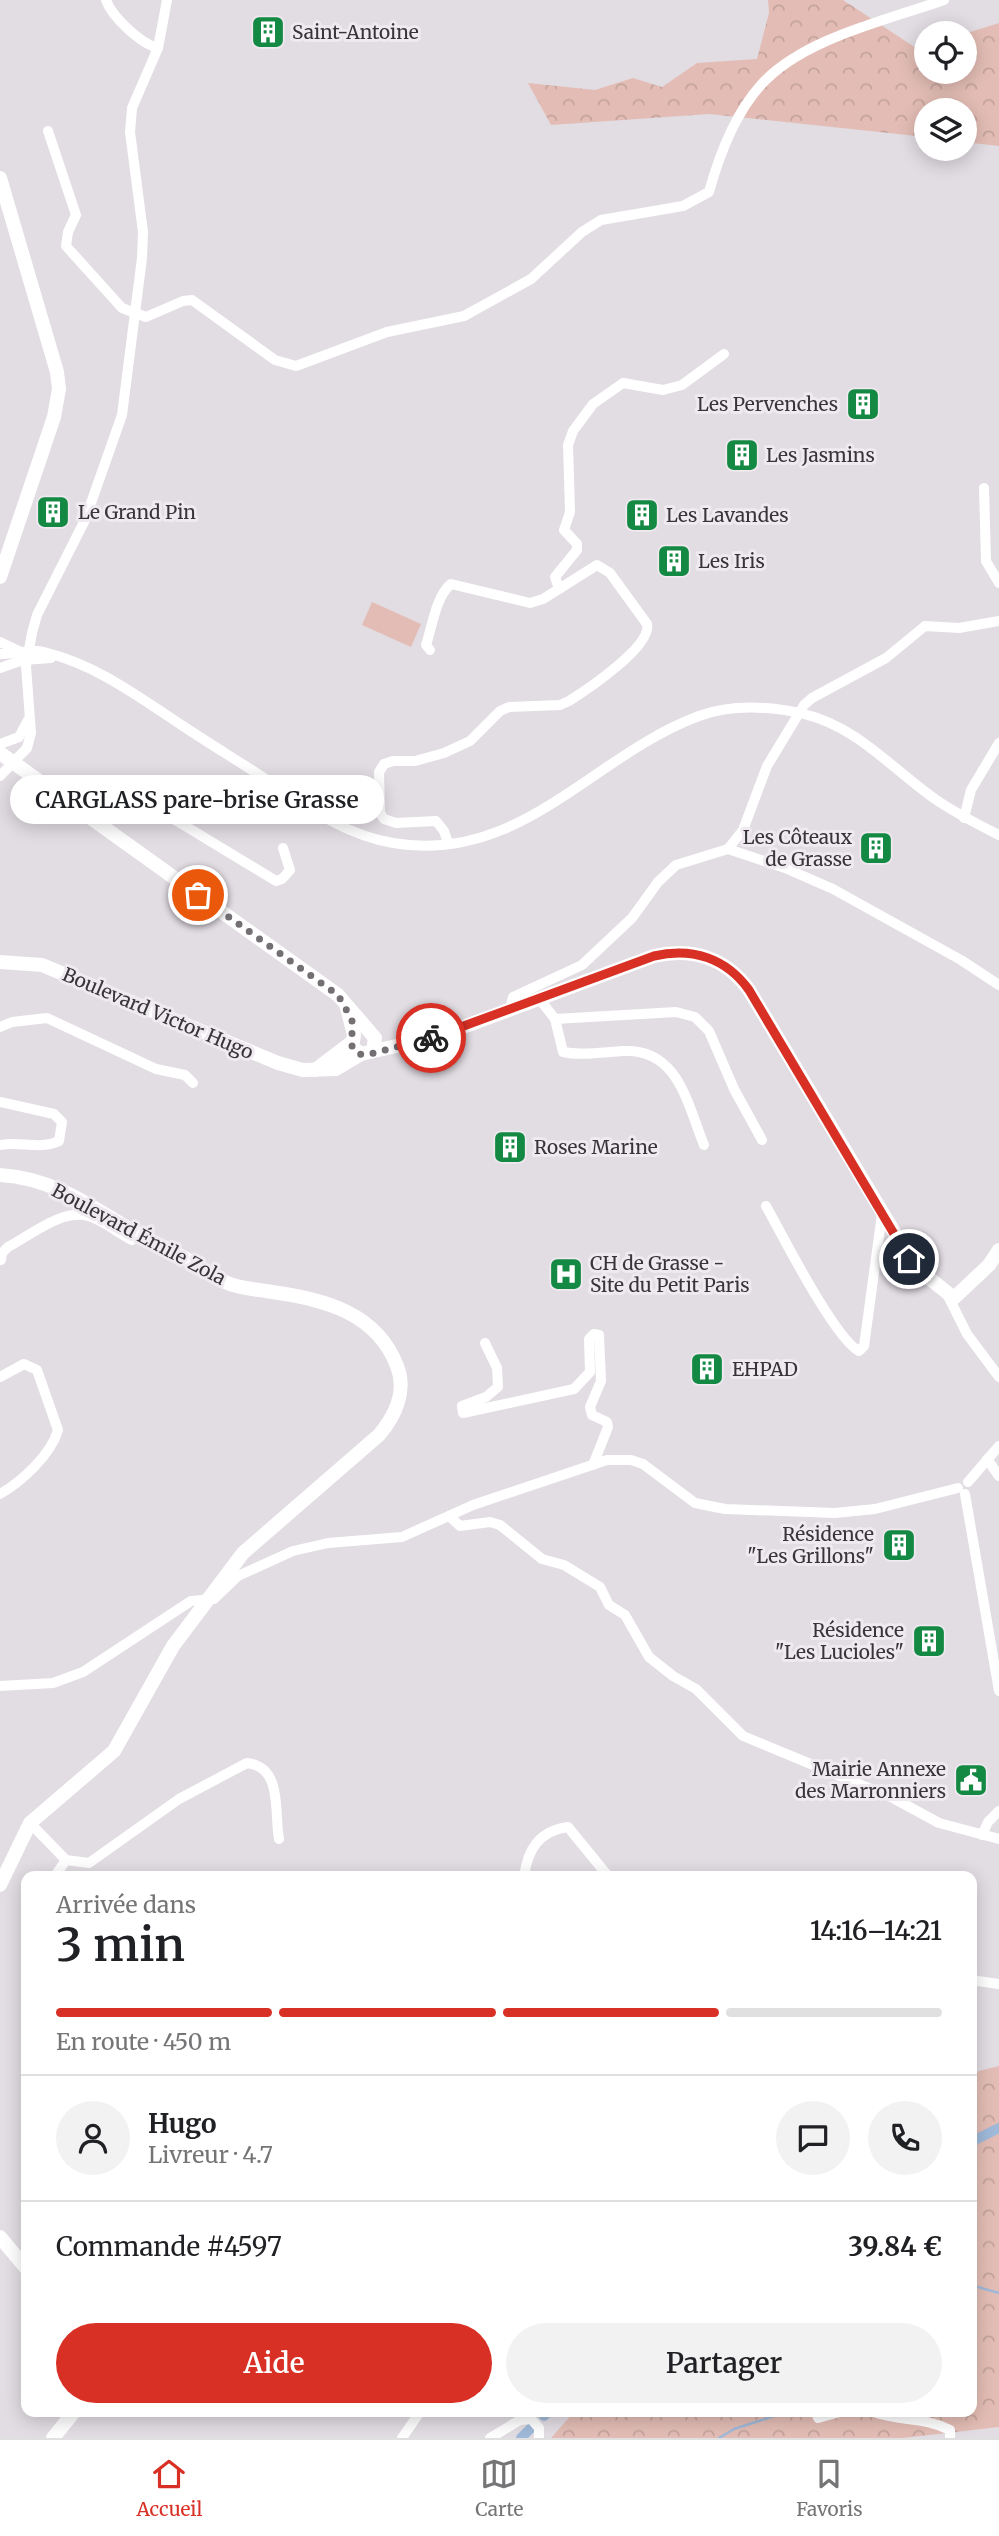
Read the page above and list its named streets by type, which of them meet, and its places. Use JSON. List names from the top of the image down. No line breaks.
{"streets":{"main road":["Boulevard Victor Hugo","Boulevard Émile Zola"]},"places":{"building":["Saint-Antoine","Les Pervenches","Les Jasmins","Le Grand Pin","Les Lavandes","Les Iris","Les Côteaux de Grasse","Roses Marine","EHPAD","Résidence \"Les Grillons\"","Résidence \"Les Lucioles\""],"other":["CARGLASS pare-brise Grasse"],"hospital":["CH de Grasse - Site du Petit Paris"],"public building":["Mairie Annexe des Marronniers"]},"page":{"bubble":"CARGLASS pare-brise Grasse","heading":["3 min","Arrivée dans","14:16–14:21"],"panel":["Hugo","Livreur · 4.7","Commande #4597","39.84 €"],"bar":"En route · 450 m","buttons":["Aide","Partager"],"tabs":["Accueil","Carte","Favoris"]}}
